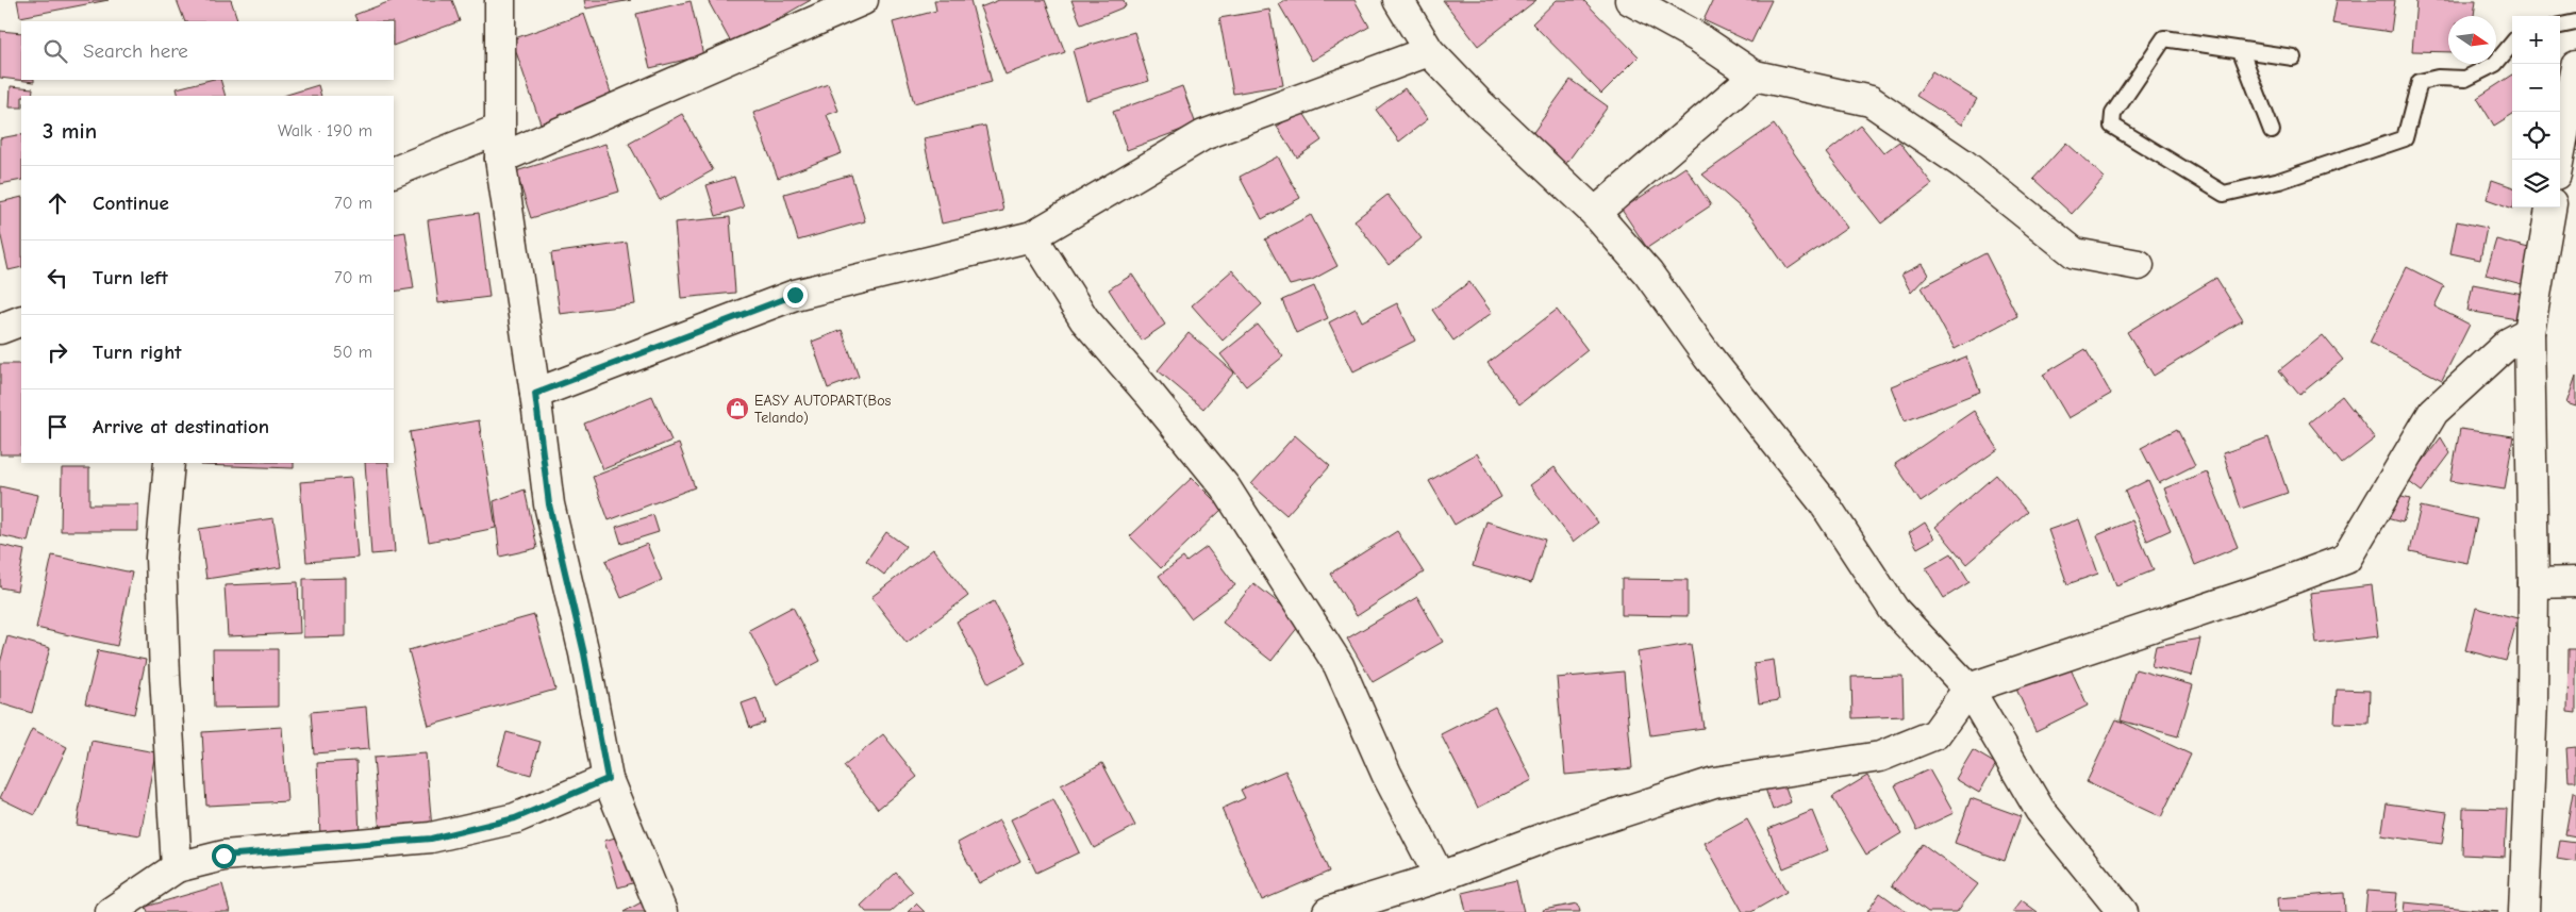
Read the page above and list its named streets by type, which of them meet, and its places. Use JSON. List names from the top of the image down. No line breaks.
{"places":{"shop":["EASY AUTOPART(Bos Telando)"]},"north":"right","page":{"map_buttons":["+","−"],"search":"Search here","heading":["3 min","Walk · 190 m"],"list":[["Continue","70 m"],["Turn left","70 m"],["Turn right","50 m"],"Arrive at destination"]}}
